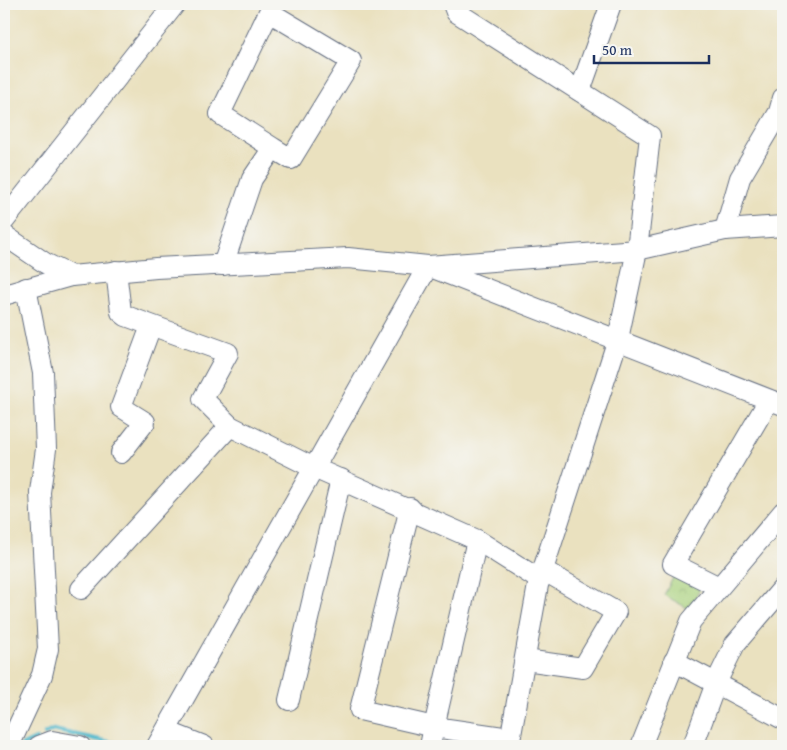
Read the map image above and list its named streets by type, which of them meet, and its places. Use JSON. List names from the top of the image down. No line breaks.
{"scale_bar":"50 m"}
